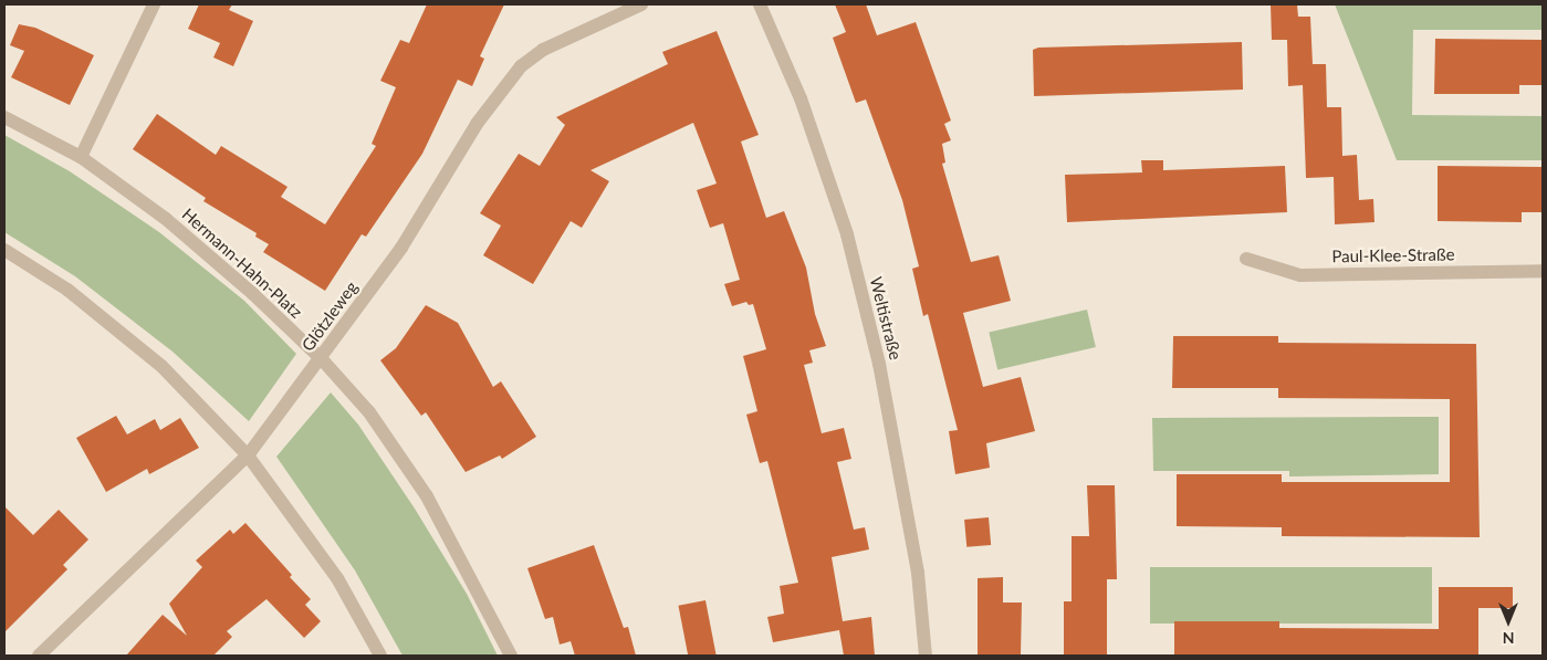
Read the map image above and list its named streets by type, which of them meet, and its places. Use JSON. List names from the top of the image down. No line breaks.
{"streets":{"street":["Paul-Klee-Straße","Hermann-Hahn-Platz","Glötzleweg","Weltistraße"]},"crossings":[["Hermann-Hahn-Platz","Glötzleweg"]],"north":"bottom"}
